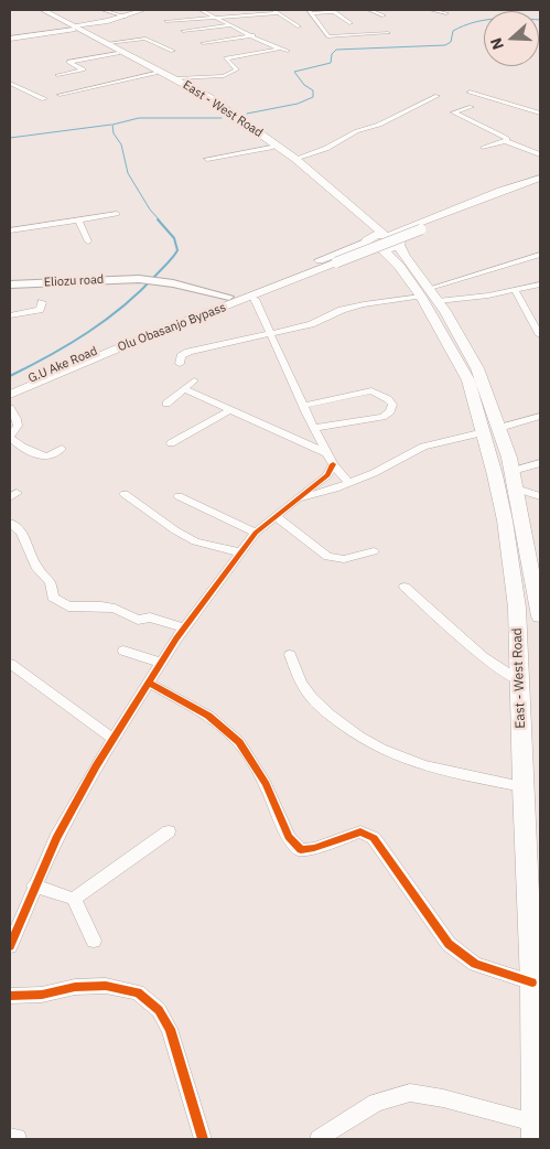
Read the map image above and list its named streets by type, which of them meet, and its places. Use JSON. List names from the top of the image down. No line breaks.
{"streets":{"main road":["East - West Road","Olu Obasanjo Bypass","G.U Ake Road"],"street":["Eliozu road"]},"crossings":[["Olu Obasanjo Bypass","G.U Ake Road"]],"north":"left"}
